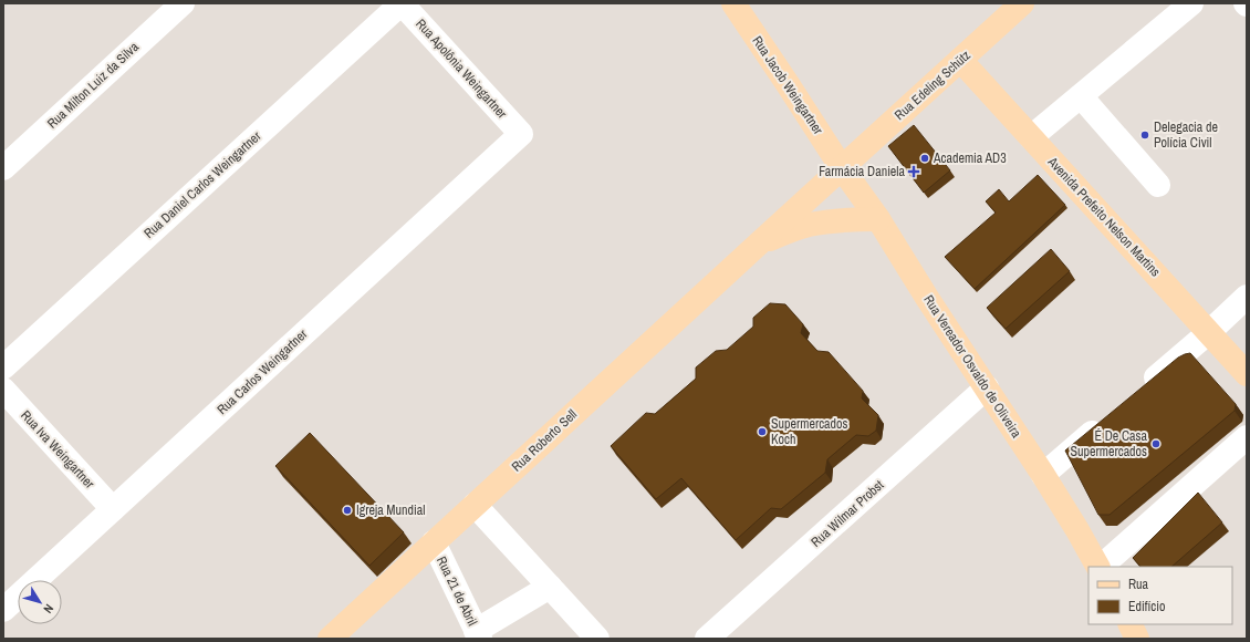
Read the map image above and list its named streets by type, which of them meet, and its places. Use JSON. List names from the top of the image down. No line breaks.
{"streets":{"main road":["Rua Jacob Weingartner","Rua Edeling Schütz","Avenida Prefeito Nelson Martins","Rua Vereador Osvaldo de Oliveira","Rua Roberto Sell"],"street":["Rua Apolônia Weingartner","Rua Milton Luiz da Silva","Rua Daniel Carlos Weingartner","Rua Carlos Weingartner","Rua Iva Weingartner","Rua Wilmar Probst","Rua 21 de Abril"]},"crossings":[["Rua Apolônia Weingartner","Rua Daniel Carlos Weingartner"],["Rua Apolônia Weingartner","Rua Carlos Weingartner"],["Rua Jacob Weingartner","Rua Edeling Schütz"],["Rua Jacob Weingartner","Rua Vereador Osvaldo de Oliveira"],["Rua Jacob Weingartner","Rua Roberto Sell"],["Rua Edeling Schütz","Avenida Prefeito Nelson Martins"],["Rua Edeling Schütz","Rua Vereador Osvaldo de Oliveira"],["Rua Edeling Schütz","Rua Roberto Sell"],["Rua Vereador Osvaldo de Oliveira","Rua Roberto Sell"],["Rua Vereador Osvaldo de Oliveira","Rua Wilmar Probst"],["Rua Carlos Weingartner","Rua Iva Weingartner"],["Rua Roberto Sell","Rua 21 de Abril"]],"places":{"other":["Delegacia de Polícia Civil","Academia AD3","Supermercados Koch","É De Casa Supermercados","Igreja Mundial"],"health":["Farmácia Daniela"]},"legend":["Rua","Edifício"],"north":"bottom right"}
